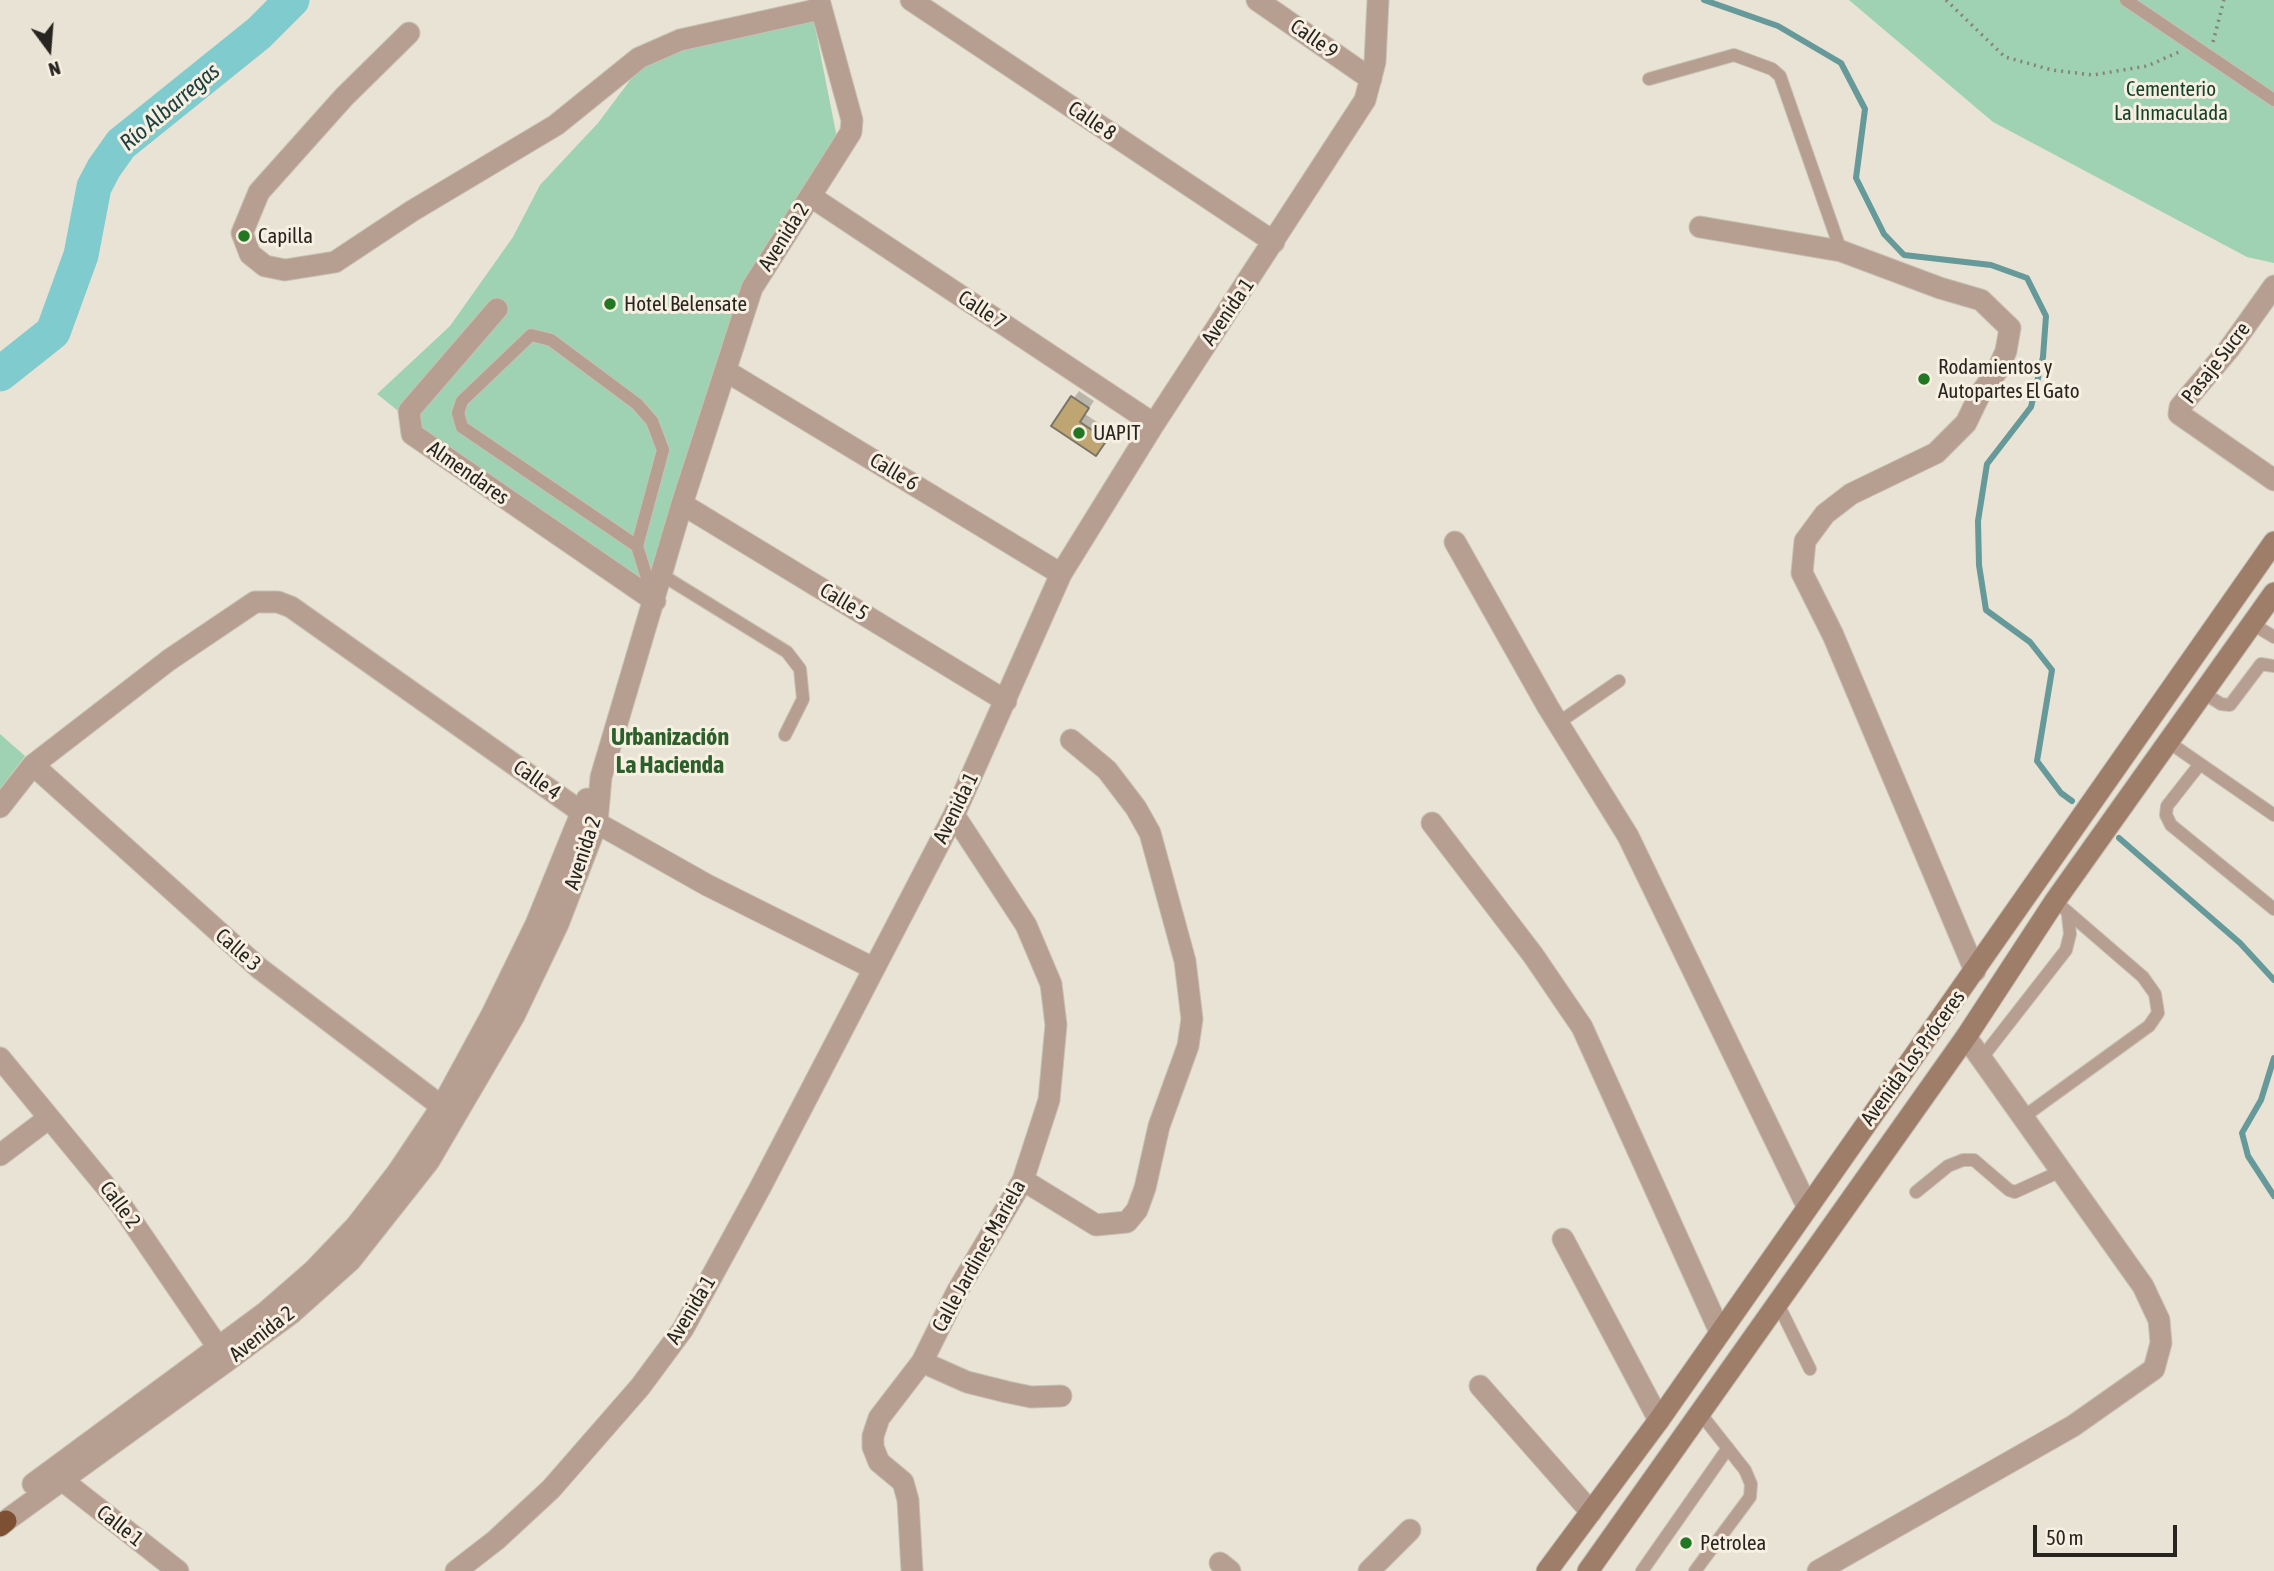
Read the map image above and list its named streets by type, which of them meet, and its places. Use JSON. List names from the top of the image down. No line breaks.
{"streets":{"main road":["Avenida Los Próceres"],"street":["Calle 9","Calle 8","Avenida 2","Calle 7","Avenida 1","Pasaje Sucre","Calle 6","Almendares","Calle 5","Calle 4","Calle 3","Calle 2","Calle Jardines Mariela","Calle 1"]},"crossings":[["Calle 9","Avenida 1"],["Calle 8","Avenida 1"],["Avenida 2","Calle 7"],["Avenida 2","Calle 6"],["Avenida 2","Almendares"],["Avenida 2","Calle 5"],["Avenida 2","Calle 4"],["Avenida 2","Calle 3"],["Avenida 2","Calle 2"],["Avenida 2","Calle 1"],["Calle 7","Avenida 1"],["Avenida 1","Calle 6"],["Avenida 1","Calle 5"],["Avenida 1","Calle 4"],["Avenida 1","Calle Jardines Mariela"],["Calle 4","Calle 3"]],"districts":["Urbanización La Hacienda"],"water":["Río Albarregas"],"parks":["Cementerio La Inmaculada"],"places":["Capilla","Hotel Belensate","Rodamientos y Autopartes El Gato","UAPIT","Petrolea"],"scale_bar":"50 m","north":"bottom"}
